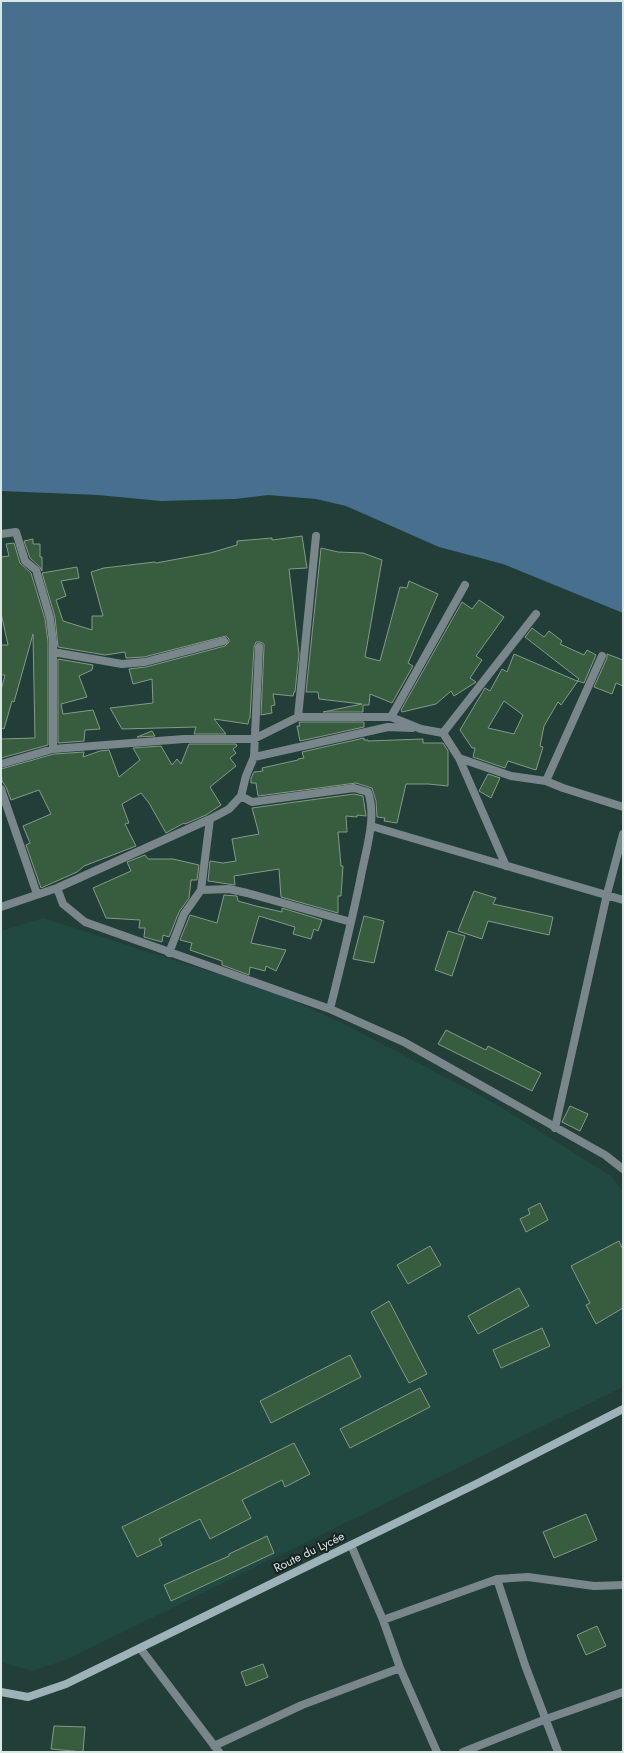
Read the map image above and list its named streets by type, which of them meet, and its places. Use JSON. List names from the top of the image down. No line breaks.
{"streets":{"main road":["Route du Lycée"]}}
